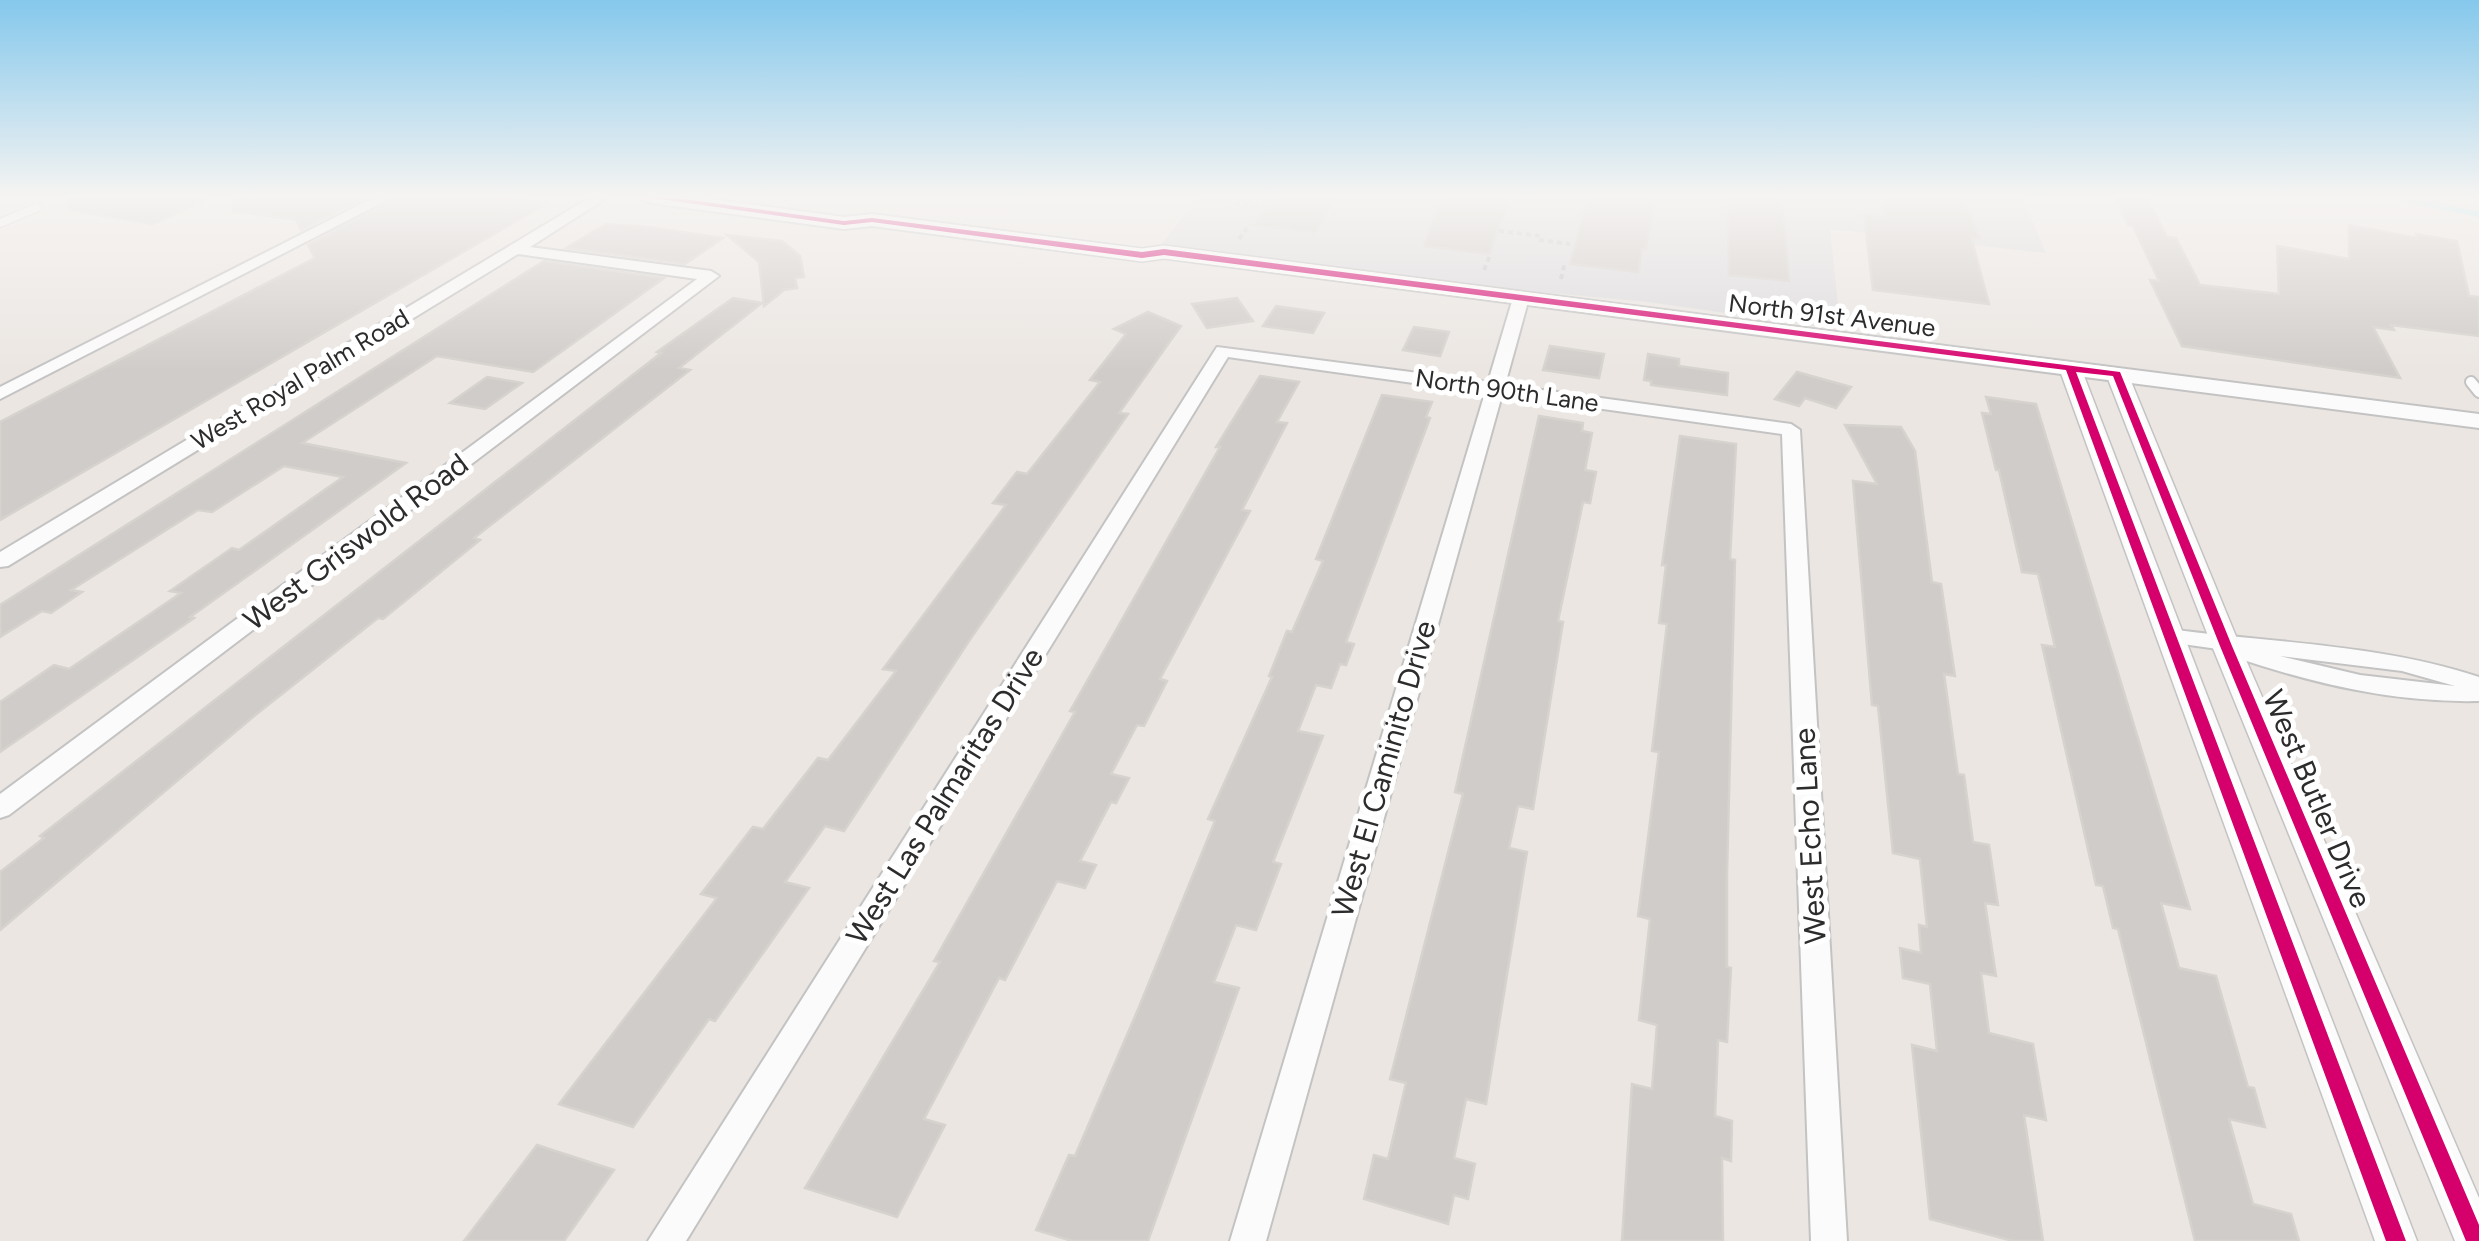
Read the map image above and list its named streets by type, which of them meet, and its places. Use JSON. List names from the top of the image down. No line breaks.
{"streets":{"main road":["North 91st Avenue"],"street":["West Royal Palm Road","North 90th Lane","West Griswold Road","West El Caminito Drive","West Las Palmaritas Drive","West Butler Drive","West Echo Lane"]},"crossings":[["North 91st Avenue","West El Caminito Drive"],["North 91st Avenue","West Butler Drive"],["North 90th Lane","West El Caminito Drive"],["North 90th Lane","West Las Palmaritas Drive"],["North 90th Lane","West Echo Lane"]]}
